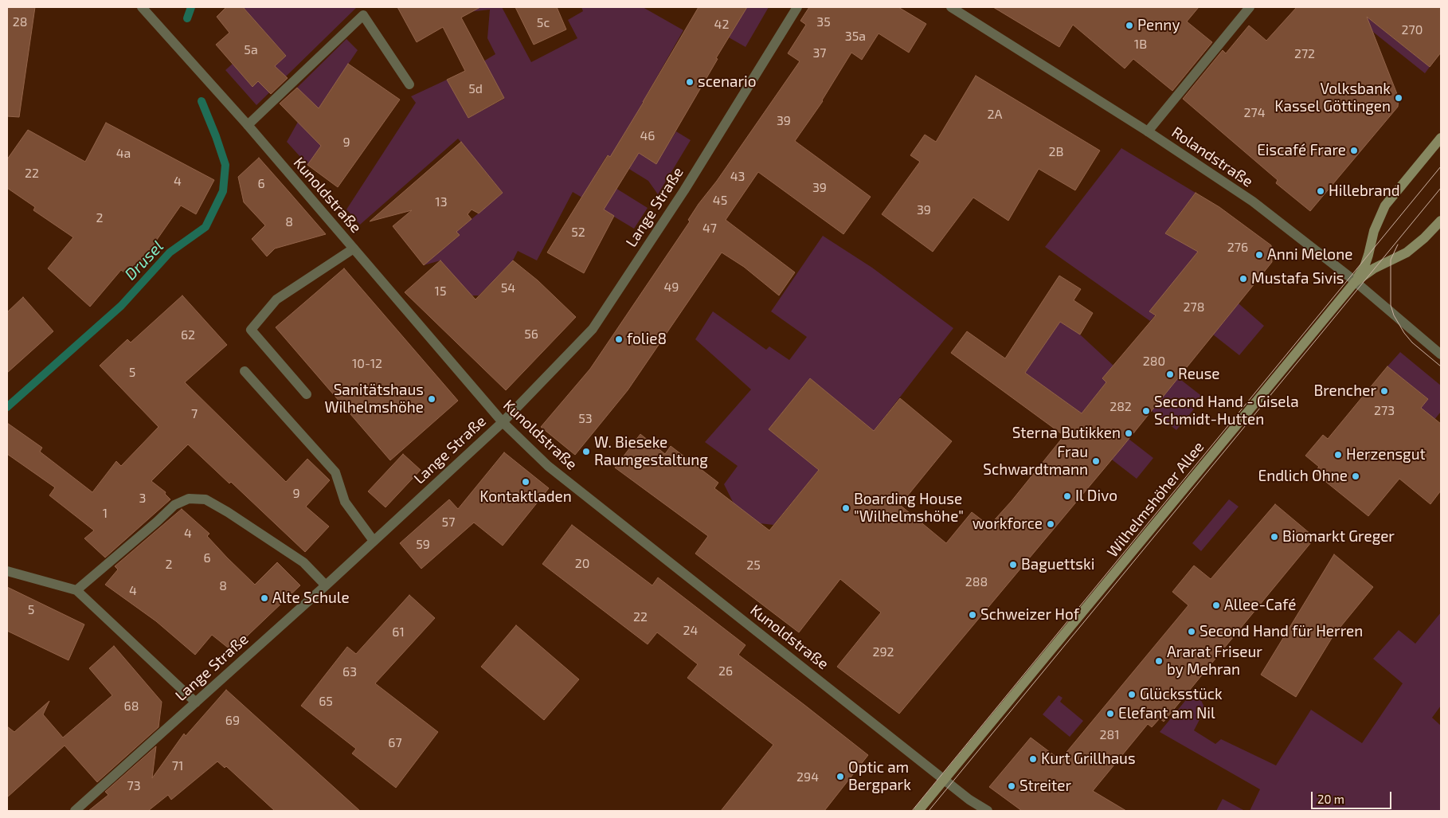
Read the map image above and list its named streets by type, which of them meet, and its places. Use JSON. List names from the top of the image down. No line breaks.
{"streets":{"main road":["Wilhelmshöher Allee"],"street":["Rolandstraße","Kunoldstraße","Lange Straße"]},"crossings":[["Rolandstraße","Wilhelmshöher Allee"],["Kunoldstraße","Lange Straße"],["Kunoldstraße","Wilhelmshöher Allee"]],"water":["Drusel"],"places":["Penny","scenario","Volksbank Kassel Göttingen","Eiscafé Frare","Hillebrand","Anni Melone","Mustafa Sivis","folie8","Reuse","Brencher","Sanitätshaus Wilhelmshöhe","Second Hand - Gisela Schmidt-Hutten","Sterna Butikken","W. Bieseke Raumgestaltung","Herzensgut","Frau Schwardtmann","Endlich Ohne","Kontaktladen","Il Divo","Boarding House \"Wilhelmshöhe\"","workforce","Biomarkt Greger","Baguettski","Alte Schule","Allee-Café","Schweizer Hof","Second Hand für Herren","Ararat Friseur by Mehran","Glücksstück","Elefant am Nil","Kurt Grillhaus","Optic am Bergpark","Streiter"],"house_numbers":["28","35","5c","42","270","35a","1B","5a","37","272","5d","274","2A","39","46","9","2B","4a","22","43","4","6","39","45","13","39","2","8","47","52","276","49","54","15","278","56","62","280","10-12","5","282","273","7","53","9","3","1","57","4","59","6","20","2","25","288","8","4","5","22","24","61","292","26","63","65","68","69","281","67","71","294","73"],"scale_bar":"20 m"}
